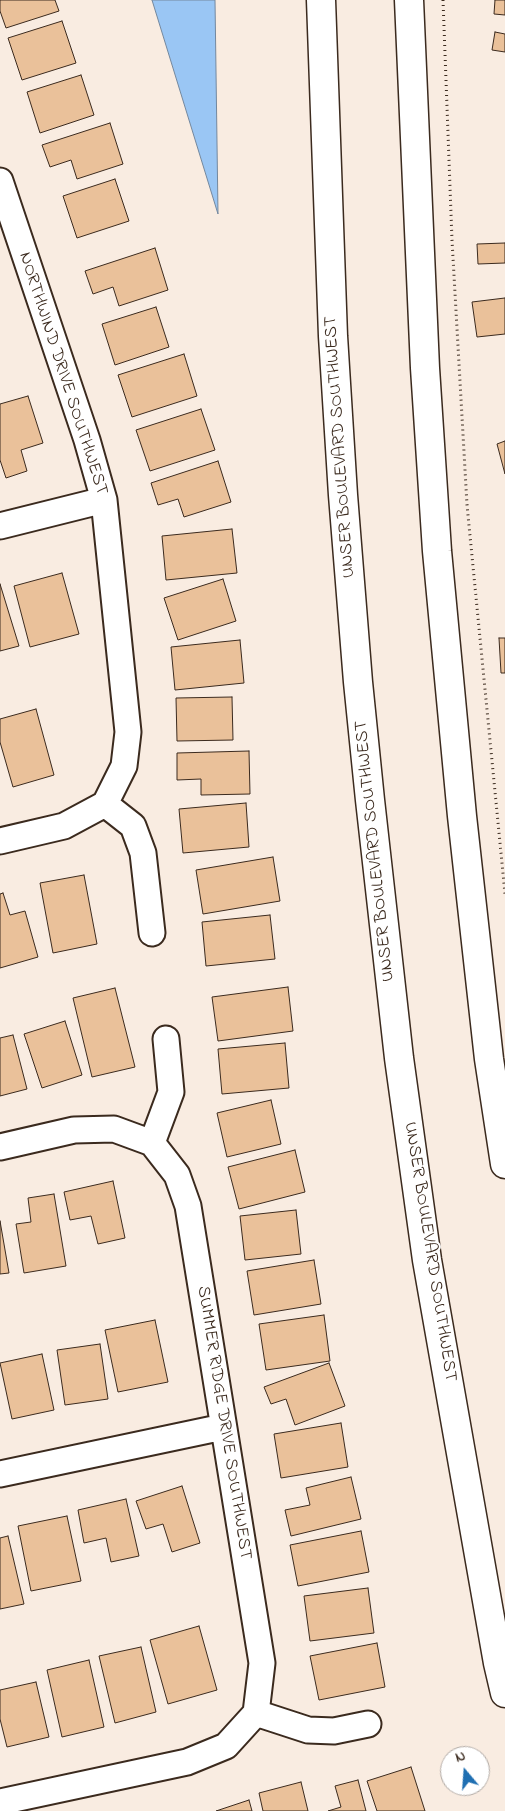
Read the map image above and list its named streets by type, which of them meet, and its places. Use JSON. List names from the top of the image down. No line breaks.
{"streets":{"main road":["UNSER BOULEVARD SOUTHWEST"],"street":["NORTHWIND DRIVE SOUTHWEST","SUMMER RIDGE DRIVE SOUTHWEST"]},"north":"top"}
